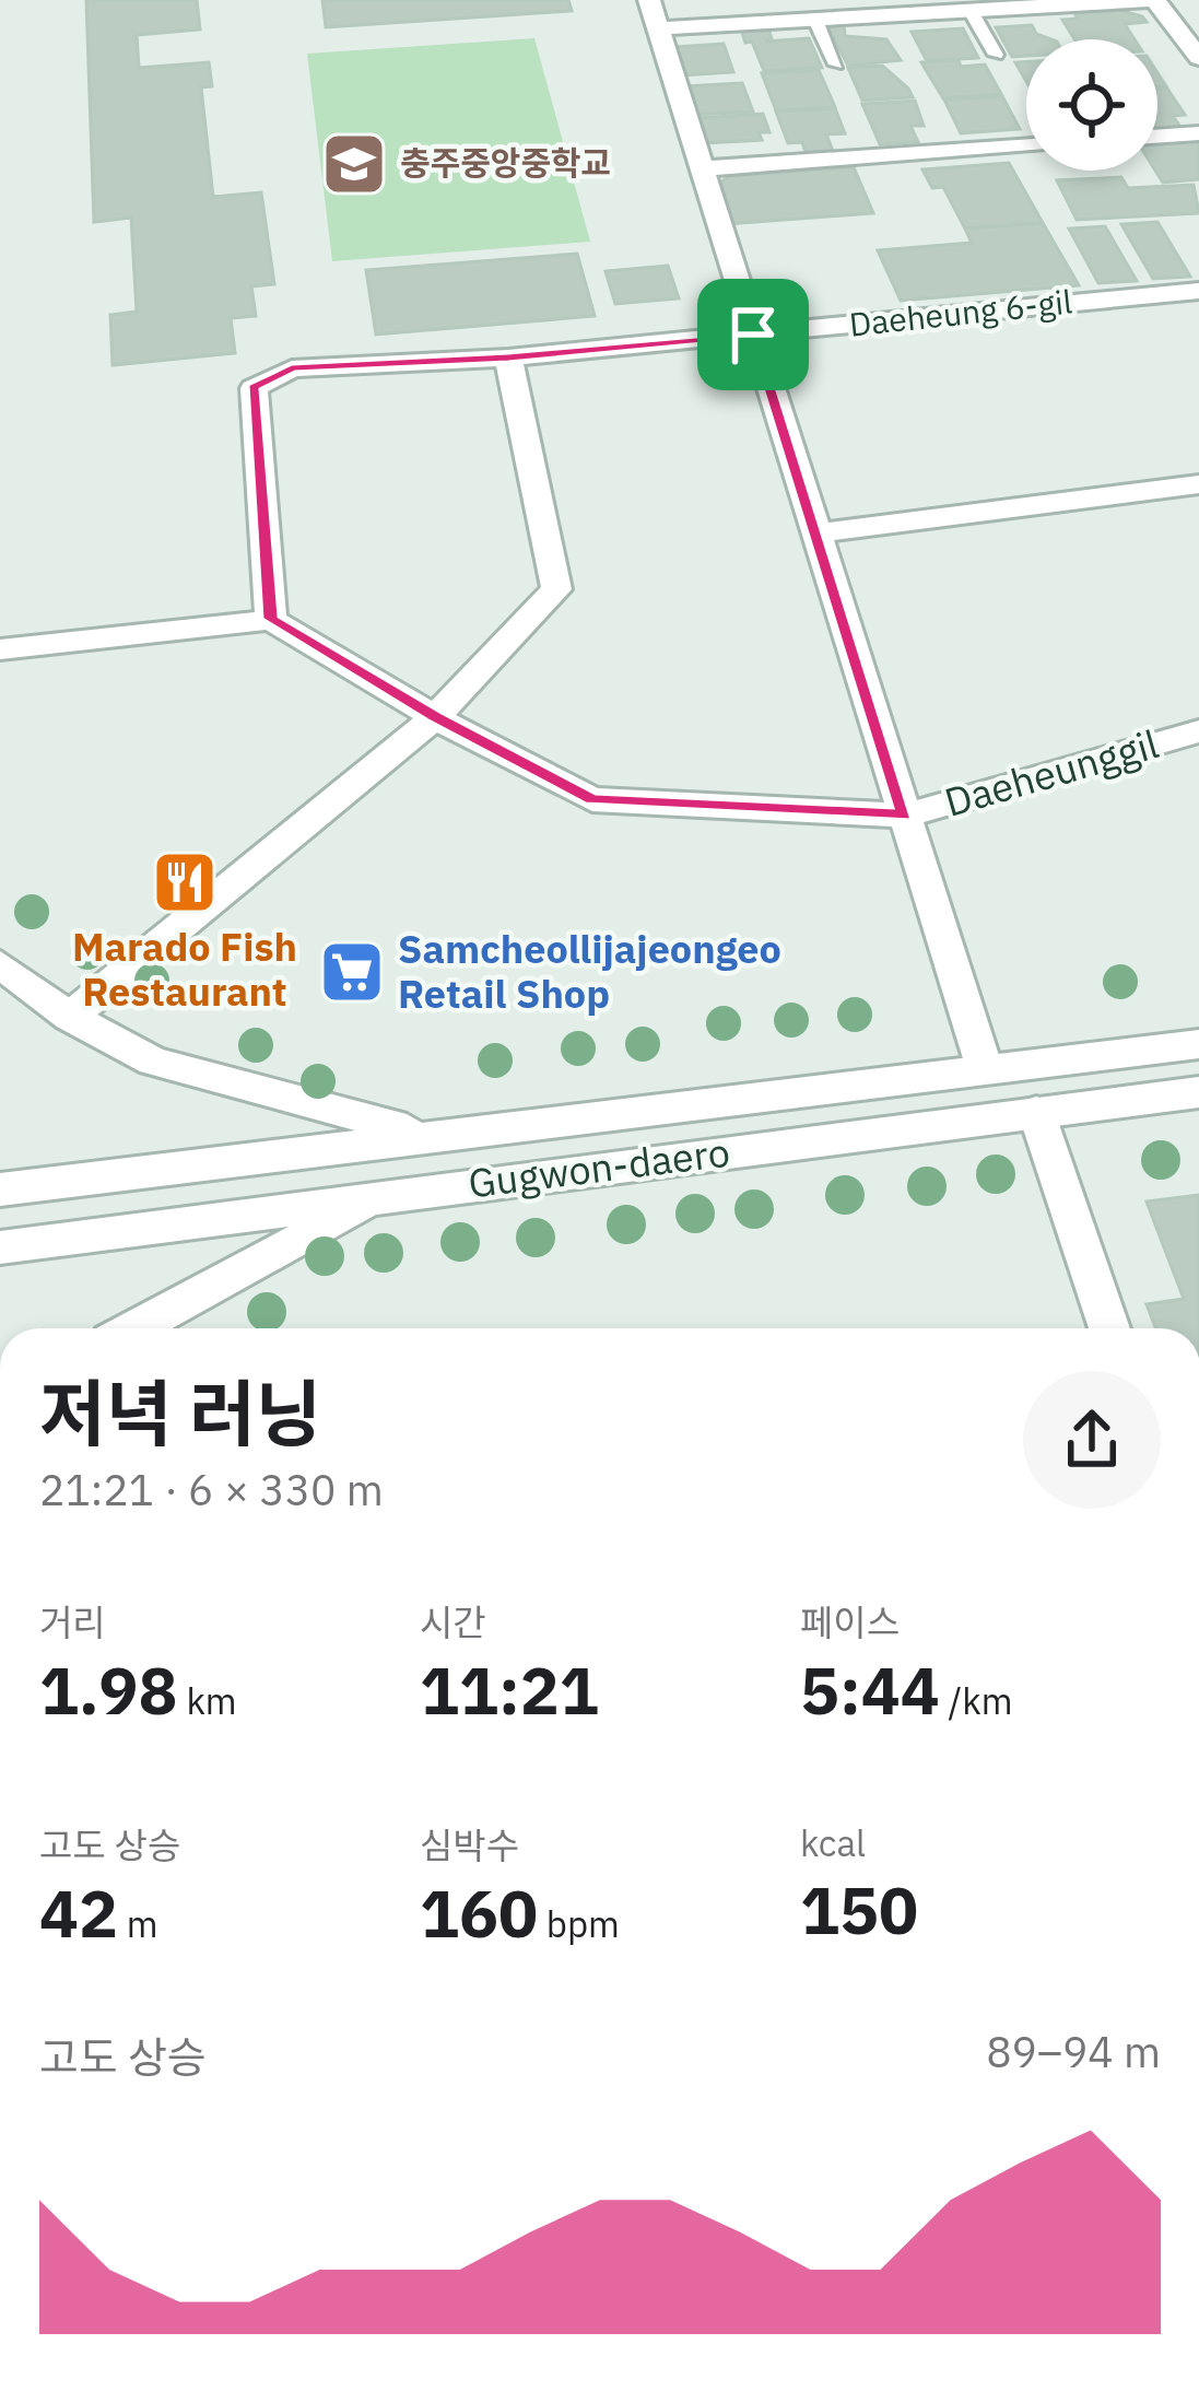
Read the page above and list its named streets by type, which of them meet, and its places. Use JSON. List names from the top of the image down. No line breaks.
{"streets":{"street":["Daeheung 6-gil","Daeheunggil","Gugwon-daero"]},"crossings":[["Daeheung 6-gil","Daeheunggil"]],"places":{"school or university":["충주중앙중학교"],"restaurant":["Marado Fish Restaurant"],"supermarket":["Samcheollijajeongeo Retail Shop"]},"page":{"heading":["저녁 러닝","21:21 · 6 × 330 m"],"stats":[["거리","1.98 km"],["시간","11:21"],["페이스","5:44 /km"],["고도 상승","42 m"],["심박수","160 bpm"],["kcal","150"]],"chart":["고도 상승","89–94 m"]}}
